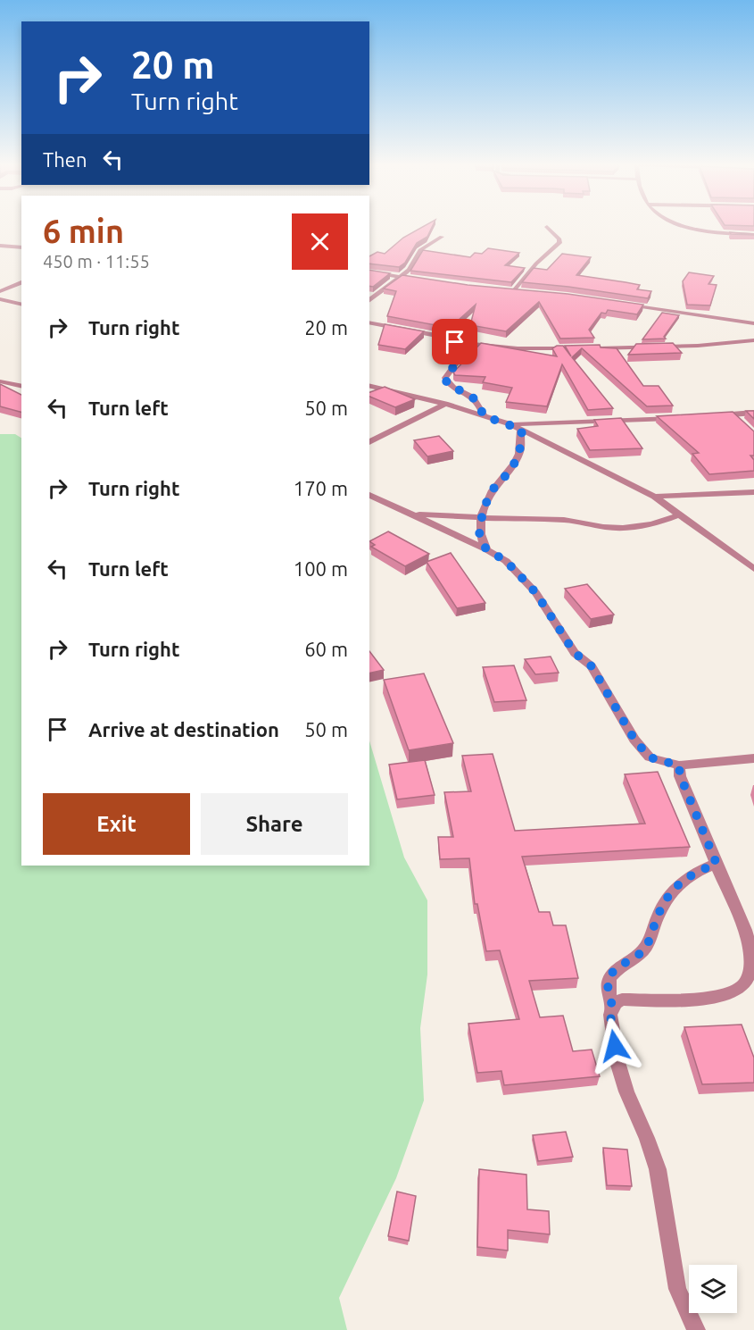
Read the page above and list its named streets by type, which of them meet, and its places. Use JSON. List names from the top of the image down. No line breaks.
{"page":{"turn":["20 m","Turn right"],"then":"Then","heading":["6 min","450 m · 11:55"],"list":[{"name":"Turn right","value":"20 m"},{"name":"Turn left","value":"50 m"},{"name":"Turn right","value":"170 m"},{"name":"Turn left","value":"100 m"},{"name":"Turn right","value":"60 m"},{"name":"Arrive at destination","value":"50 m"}],"buttons":["Exit","Share"]}}
